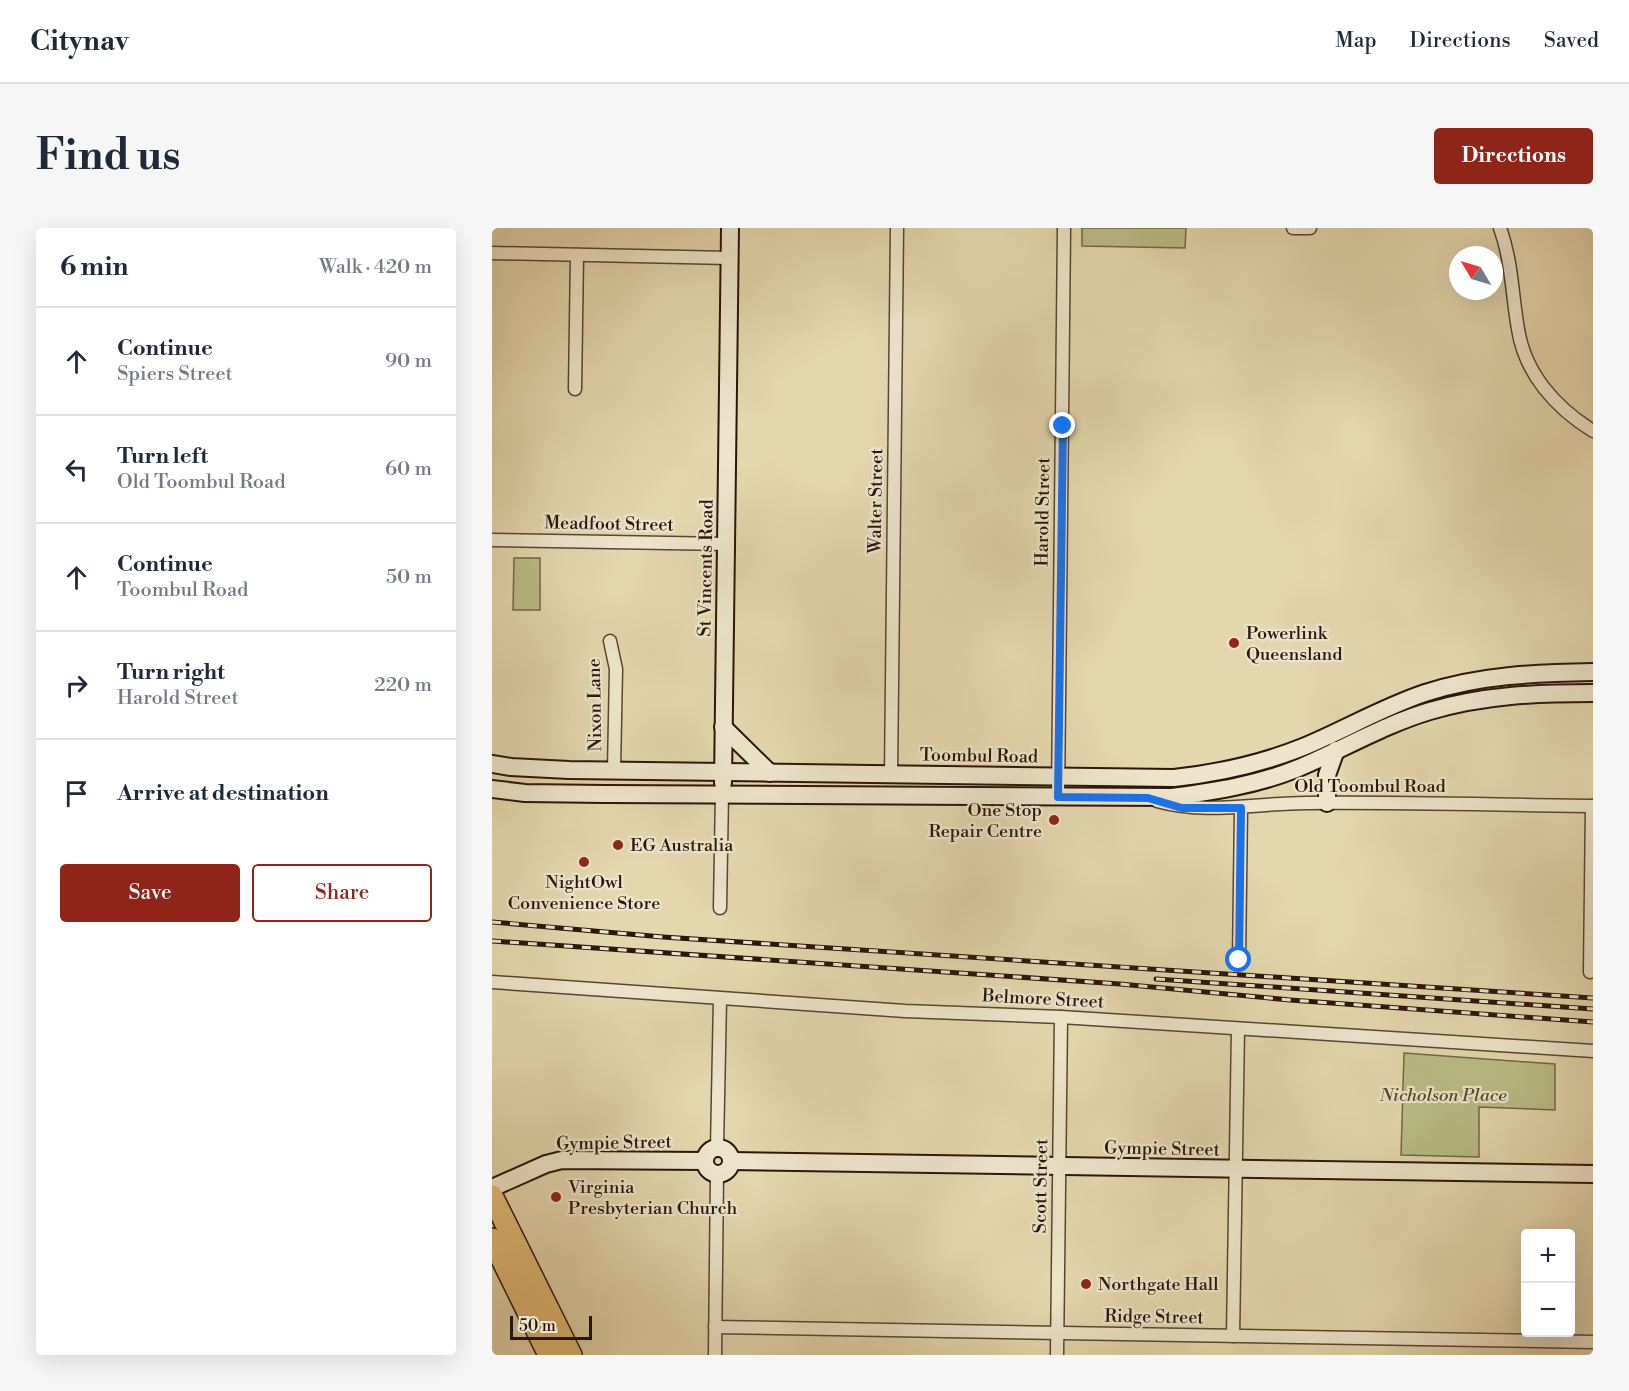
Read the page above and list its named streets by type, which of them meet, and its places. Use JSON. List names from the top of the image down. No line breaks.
{"streets":{"main road":["St Vincents Road","Toombul Road","Gympie Street"],"street":["Walter Street","Harold Street","Meadfoot Street","Nixon Lane","Old Toombul Road","Belmore Street","Scott Street","Ridge Street"]},"crossings":[["Walter Street","Toombul Road"],["Harold Street","Toombul Road"],["Meadfoot Street","St Vincents Road"],["St Vincents Road","Toombul Road"],["Nixon Lane","Toombul Road"],["Belmore Street","Scott Street"],["Gympie Street","Scott Street"],["Scott Street","Ridge Street"]],"parks":["Nicholson Place"],"places":["Powerlink Queensland","One Stop Repair Centre","EG Australia","NightOwl Convenience Store","Virginia Presbyterian Church","Northgate Hall"],"scale_bar":"50 m","north":"top left","page":{"header":"Citynav","nav":["Map","Directions","Saved"],"buttons":["Directions",["Save","Share"]],"title":"Find us","heading":["6 min","Walk · 420 m"],"list":[["Continue","Spiers Street","90 m"],["Turn left","Old Toombul Road","60 m"],["Continue","Toombul Road","50 m"],["Turn right","Harold Street","220 m"],"Arrive at destination"],"map_buttons":["+","−"],"scale":"50 m"}}
